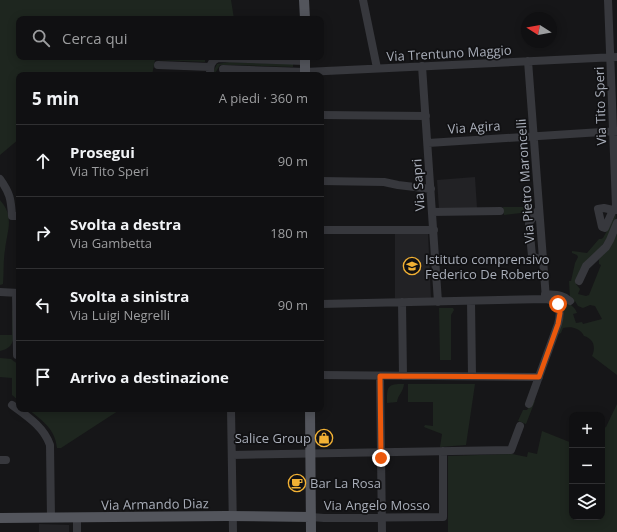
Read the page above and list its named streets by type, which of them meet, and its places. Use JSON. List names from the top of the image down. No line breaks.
{"streets":{"main road":["Via Armando Diaz"],"street":["Via Trentuno Maggio","Via Tito Speri","Via Agira","Via Pietro Maroncelli","Via Sapri","Via Angelo Mosso"]},"crossings":[["Via Trentuno Maggio","Via Tito Speri"],["Via Trentuno Maggio","Via Pietro Maroncelli"],["Via Trentuno Maggio","Via Sapri"],["Via Tito Speri","Via Agira"],["Via Agira","Via Pietro Maroncelli"],["Via Agira","Via Sapri"],["Via Armando Diaz","Via Angelo Mosso"]],"places":{"school or university":["Istituto comprensivo Federico De Roberto"],"shop":["Salice Group"],"cafe":["Bar La Rosa"]},"north":"left","page":{"search":"Cerca qui","heading":["5 min","A piedi · 360 m"],"list":[["Prosegui","Via Tito Speri","90 m"],["Svolta a destra","Via Gambetta","180 m"],["Svolta a sinistra","Via Luigi Negrelli","90 m"],"Arrivo a destinazione"],"map_buttons":["+","−"]}}
